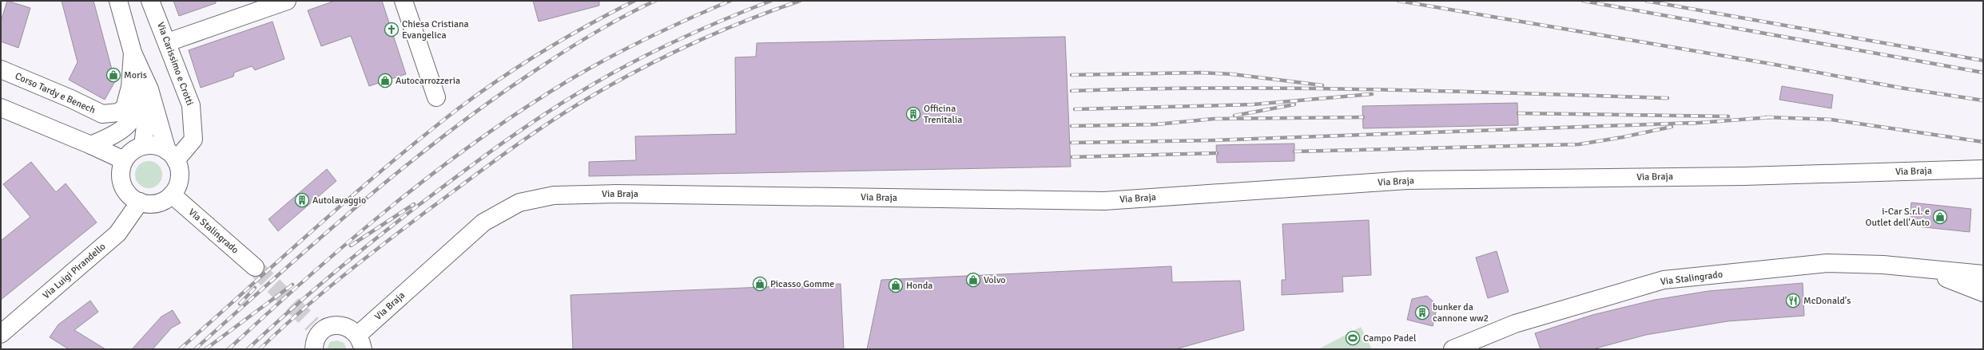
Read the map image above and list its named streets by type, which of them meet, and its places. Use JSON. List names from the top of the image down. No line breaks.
{"streets":{"main road":["Via Carissimo e Crotti","Corso Tardy e Benech","Via Braja","Via Stalingrado","Via Luigi Pirandello"]},"crossings":[["Via Carissimo e Crotti","Via Stalingrado"],["Via Carissimo e Crotti","Via Luigi Pirandello"],["Via Stalingrado","Via Luigi Pirandello"]],"places":{"church":["Chiesa Cristiana Evangelica"],"shop":["Moris","Autocarrozzeria","i-Car S.r.l. e Outlet dell'Auto","Volvo","Picasso Gomme","Honda"],"building":["Officina Trenitalia","Autolavaggio","bunker da cannone ww2"],"restaurant":["McDonald's"],"sports":["Campo Padel"]}}
